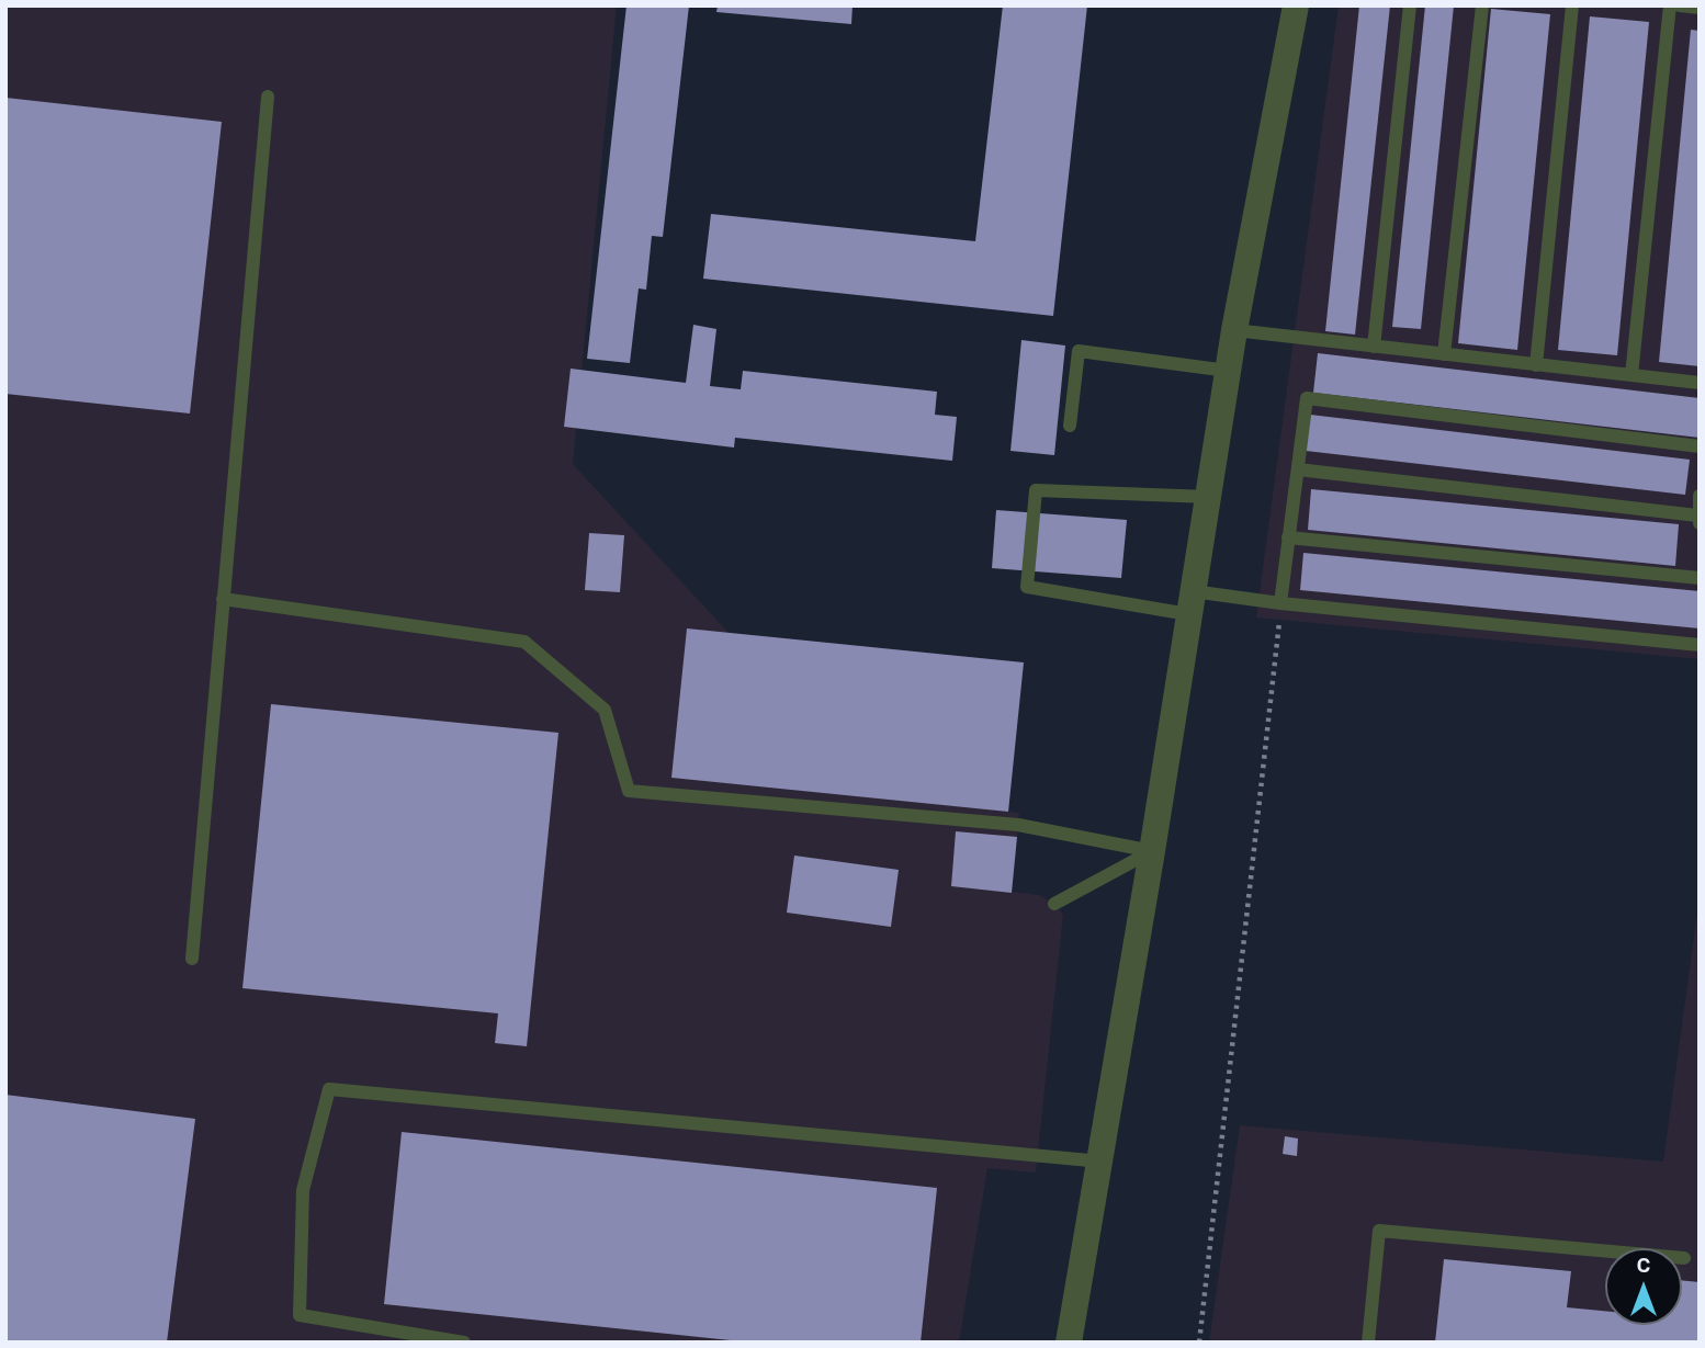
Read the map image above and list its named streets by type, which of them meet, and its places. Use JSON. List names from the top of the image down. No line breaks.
{"north":"top"}
